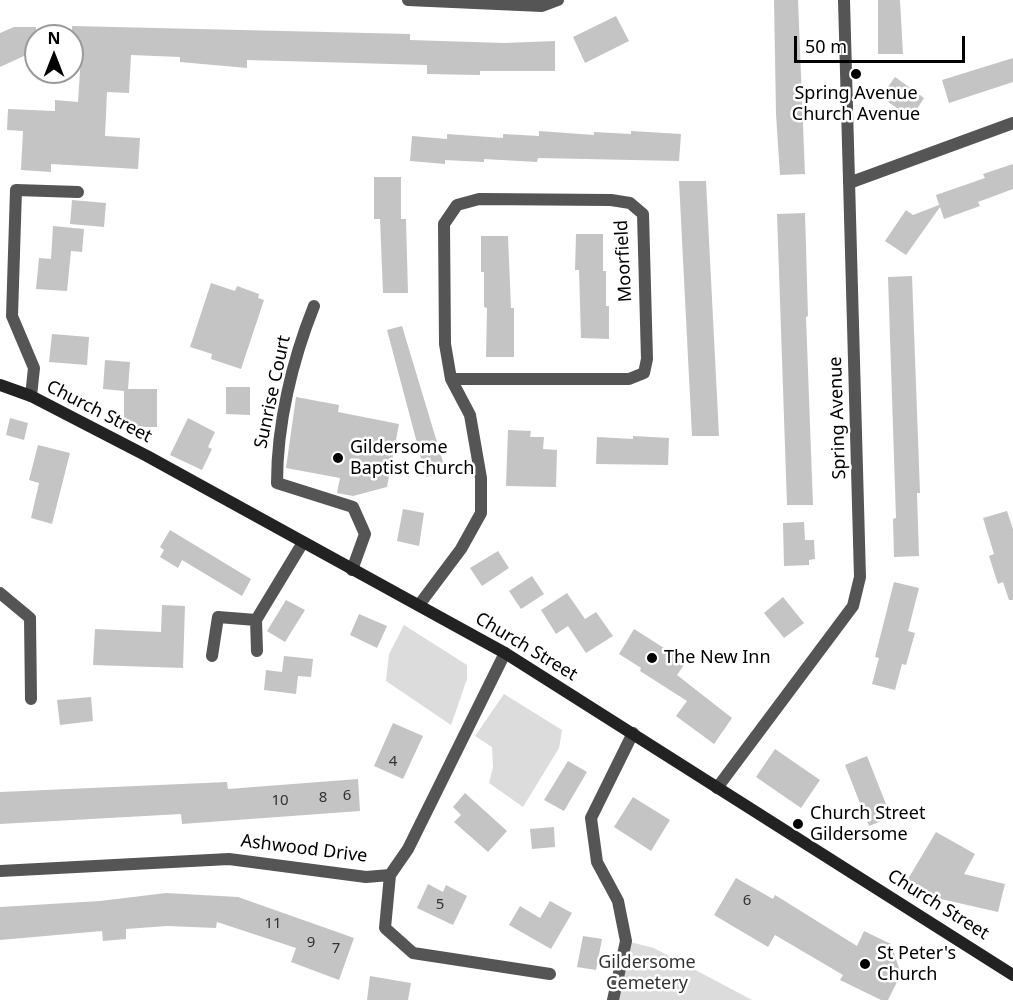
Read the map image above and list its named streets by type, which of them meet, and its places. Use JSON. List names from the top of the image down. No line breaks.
{"streets":{"main road":["Church Street"],"street":["Moorfield","Sunrise Court","Spring Avenue","Ashwood Drive"]},"crossings":[["Moorfield","Church Street"],["Sunrise Court","Church Street"],["Church Street","Spring Avenue"],["Church Street","Ashwood Drive"]],"parks":["Gildersome Cemetery"],"places":["Spring Avenue Church Avenue","Gildersome Baptist Church","The New Inn","Church Street Gildersome","St Peter's Church"],"house_numbers":["4","6","8","10","6","5","11","9","7"],"scale_bar":"50 m","north":"top"}
